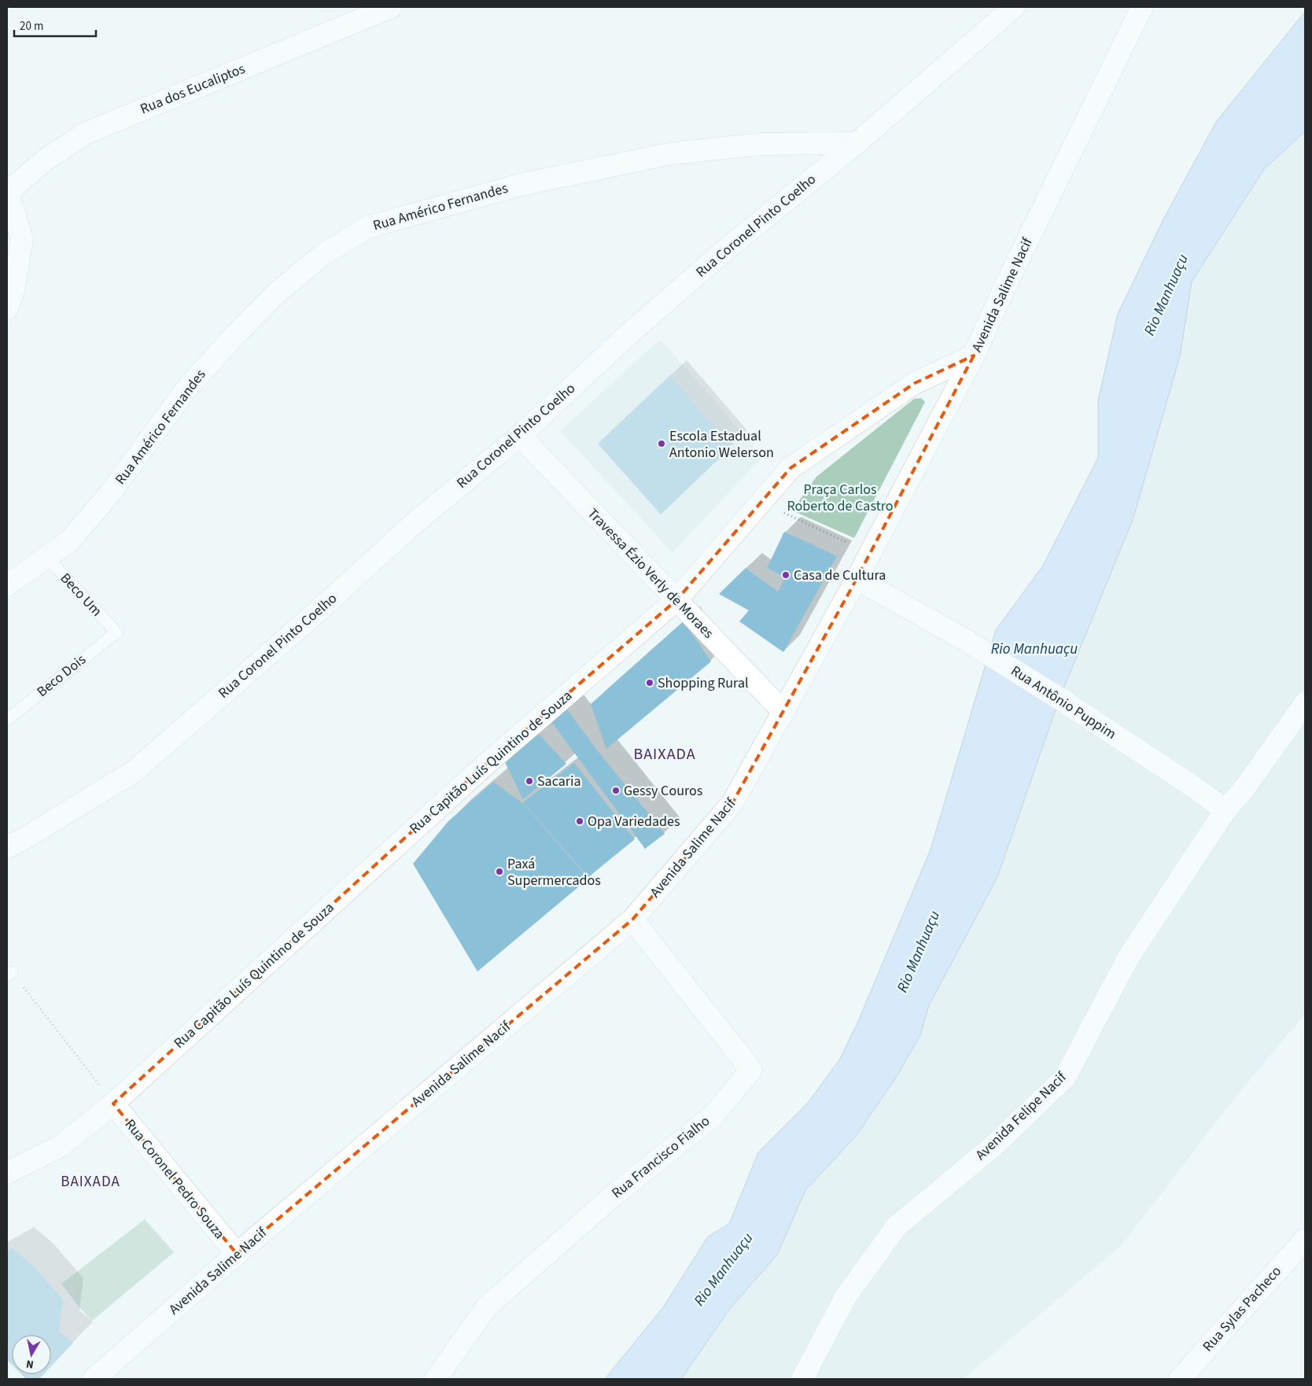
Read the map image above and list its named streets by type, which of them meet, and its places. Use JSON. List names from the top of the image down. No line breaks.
{"streets":{"street":["Rua dos Eucaliptos","Rua Américo Fernandes","Rua Coronel Pinto Coelho","Avenida Salime Nacif","Travessa Ézio Verly de Moraes","Rua Antônio Puppim","Rua Capitão Luís Quintino de Souza","Avenida Felipe Nacif","Rua Francisco Fialho","Rua Coronel Pedro Souza","Rua Sylas Pacheco"],"lane":["Beco Um","Beco Dois"]},"crossings":[["Rua Américo Fernandes","Rua Coronel Pinto Coelho"],["Rua Américo Fernandes","Beco Um"],["Rua Coronel Pinto Coelho","Travessa Ézio Verly de Moraes"],["Avenida Salime Nacif","Travessa Ézio Verly de Moraes"],["Avenida Salime Nacif","Rua Antônio Puppim"],["Avenida Salime Nacif","Rua Capitão Luís Quintino de Souza"],["Avenida Salime Nacif","Rua Francisco Fialho"],["Avenida Salime Nacif","Rua Coronel Pedro Souza"],["Travessa Ézio Verly de Moraes","Rua Capitão Luís Quintino de Souza"],["Beco Um","Beco Dois"],["Rua Antônio Puppim","Avenida Felipe Nacif"],["Rua Capitão Luís Quintino de Souza","Rua Coronel Pedro Souza"]],"districts":["BAIXADA","BAIXADA"],"water":["Rio Manhuaçu"],"parks":["Praça Carlos Roberto de Castro"],"places":["Escola Estadual Antonio Welerson","Casa de Cultura","Shopping Rural","Sacaria","Gessy Couros","Opa Variedades","Paxá Supermercados"],"scale_bar":"20 m","north":"bottom"}
